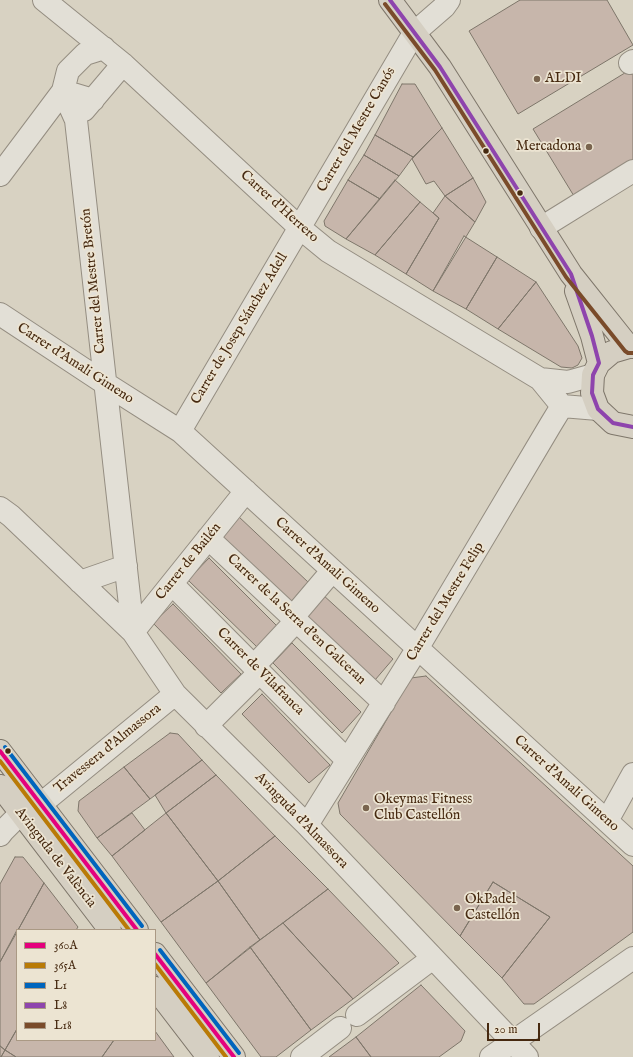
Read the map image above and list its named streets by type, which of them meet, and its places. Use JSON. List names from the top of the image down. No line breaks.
{"streets":{"main road":["Avinguda de València"],"street":["Carrer del Mestre Canós","Carrer d'Herrero","Carrer del Mestre Bretón","Carrer de Josep Sánchez Adell","Carrer d'Amali Gimeno","Carrer de Bailén","Carrer del Mestre Felip","Carrer de la Serra d'en Galceran","Carrer de Vilafranca","Travessera d'Almassora","Avinguda d'Almassora"]},"crossings":[["Carrer del Mestre Canós","Carrer d'Herrero"],["Carrer del Mestre Canós","Carrer de Josep Sánchez Adell"],["Carrer d'Herrero","Carrer de Josep Sánchez Adell"],["Carrer d'Herrero","Carrer del Mestre Felip"],["Carrer del Mestre Bretón","Carrer d'Amali Gimeno"],["Carrer del Mestre Bretón","Carrer de Bailén"],["Carrer del Mestre Bretón","Avinguda d'Almassora"],["Carrer de Josep Sánchez Adell","Carrer d'Amali Gimeno"],["Carrer d'Amali Gimeno","Carrer de Bailén"],["Carrer d'Amali Gimeno","Carrer del Mestre Felip"],["Carrer de Bailén","Carrer de la Serra d'en Galceran"],["Carrer de Bailén","Carrer de Vilafranca"],["Carrer de Bailén","Avinguda d'Almassora"],["Carrer del Mestre Felip","Carrer de la Serra d'en Galceran"],["Carrer del Mestre Felip","Carrer de Vilafranca"],["Carrer del Mestre Felip","Avinguda d'Almassora"],["Travessera d'Almassora","Avinguda d'Almassora"],["Travessera d'Almassora","Avinguda de València"]],"places":["ALDI","Mercadona","Okeymas Fitness Club Castellón","OkPadel Castellón"],"lines":["transit line L8","transit line L18","transit line L1","transit line 360A","transit line 365A"],"legend":["360A","365A","L1","L8","L18"],"scale_bar":"20 m"}
